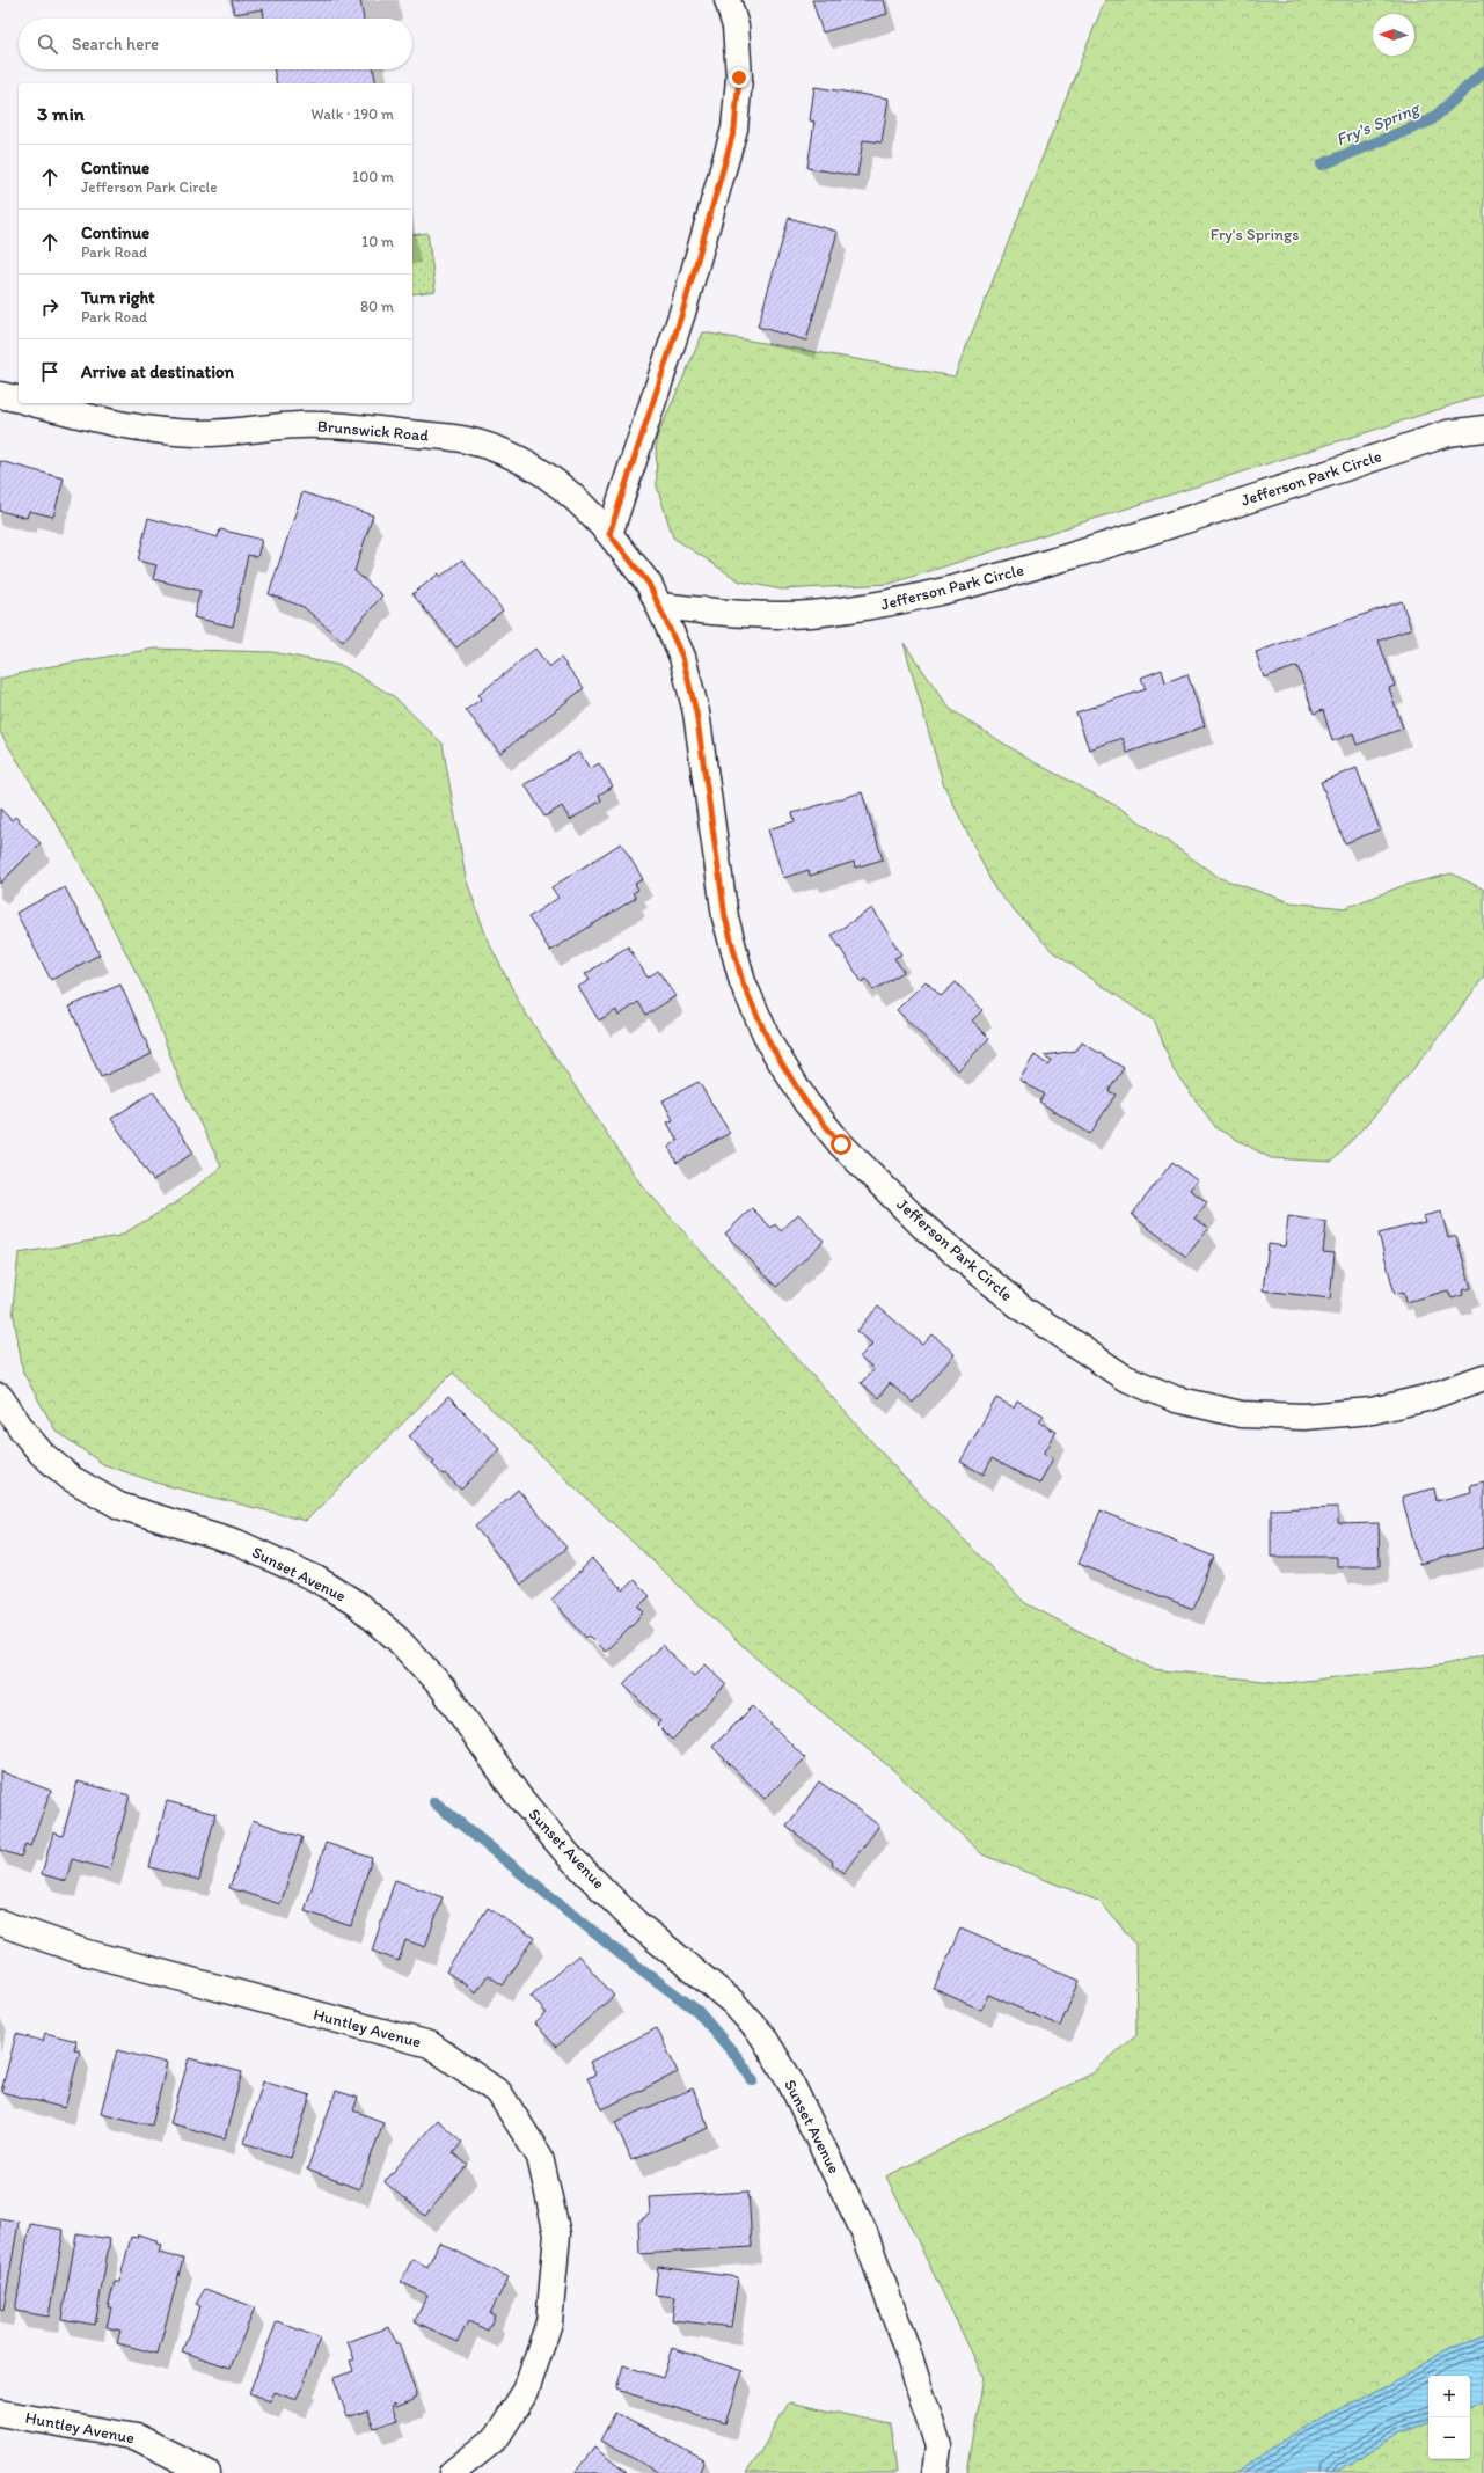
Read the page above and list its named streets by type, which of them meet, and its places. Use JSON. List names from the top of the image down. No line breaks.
{"streets":{"street":["Brunswick Road","Jefferson Park Circle","Sunset Avenue","Huntley Avenue"]},"crossings":[["Brunswick Road","Jefferson Park Circle"]],"water":["Fry's Spring"],"parks":["Fry's Springs"],"north":"left","page":{"search":"Search here","heading":["3 min","Walk · 190 m"],"list":[["Continue","Jefferson Park Circle","100 m"],["Continue","Park Road","10 m"],["Turn right","Park Road","80 m"],"Arrive at destination"],"map_buttons":["+","−"]}}
